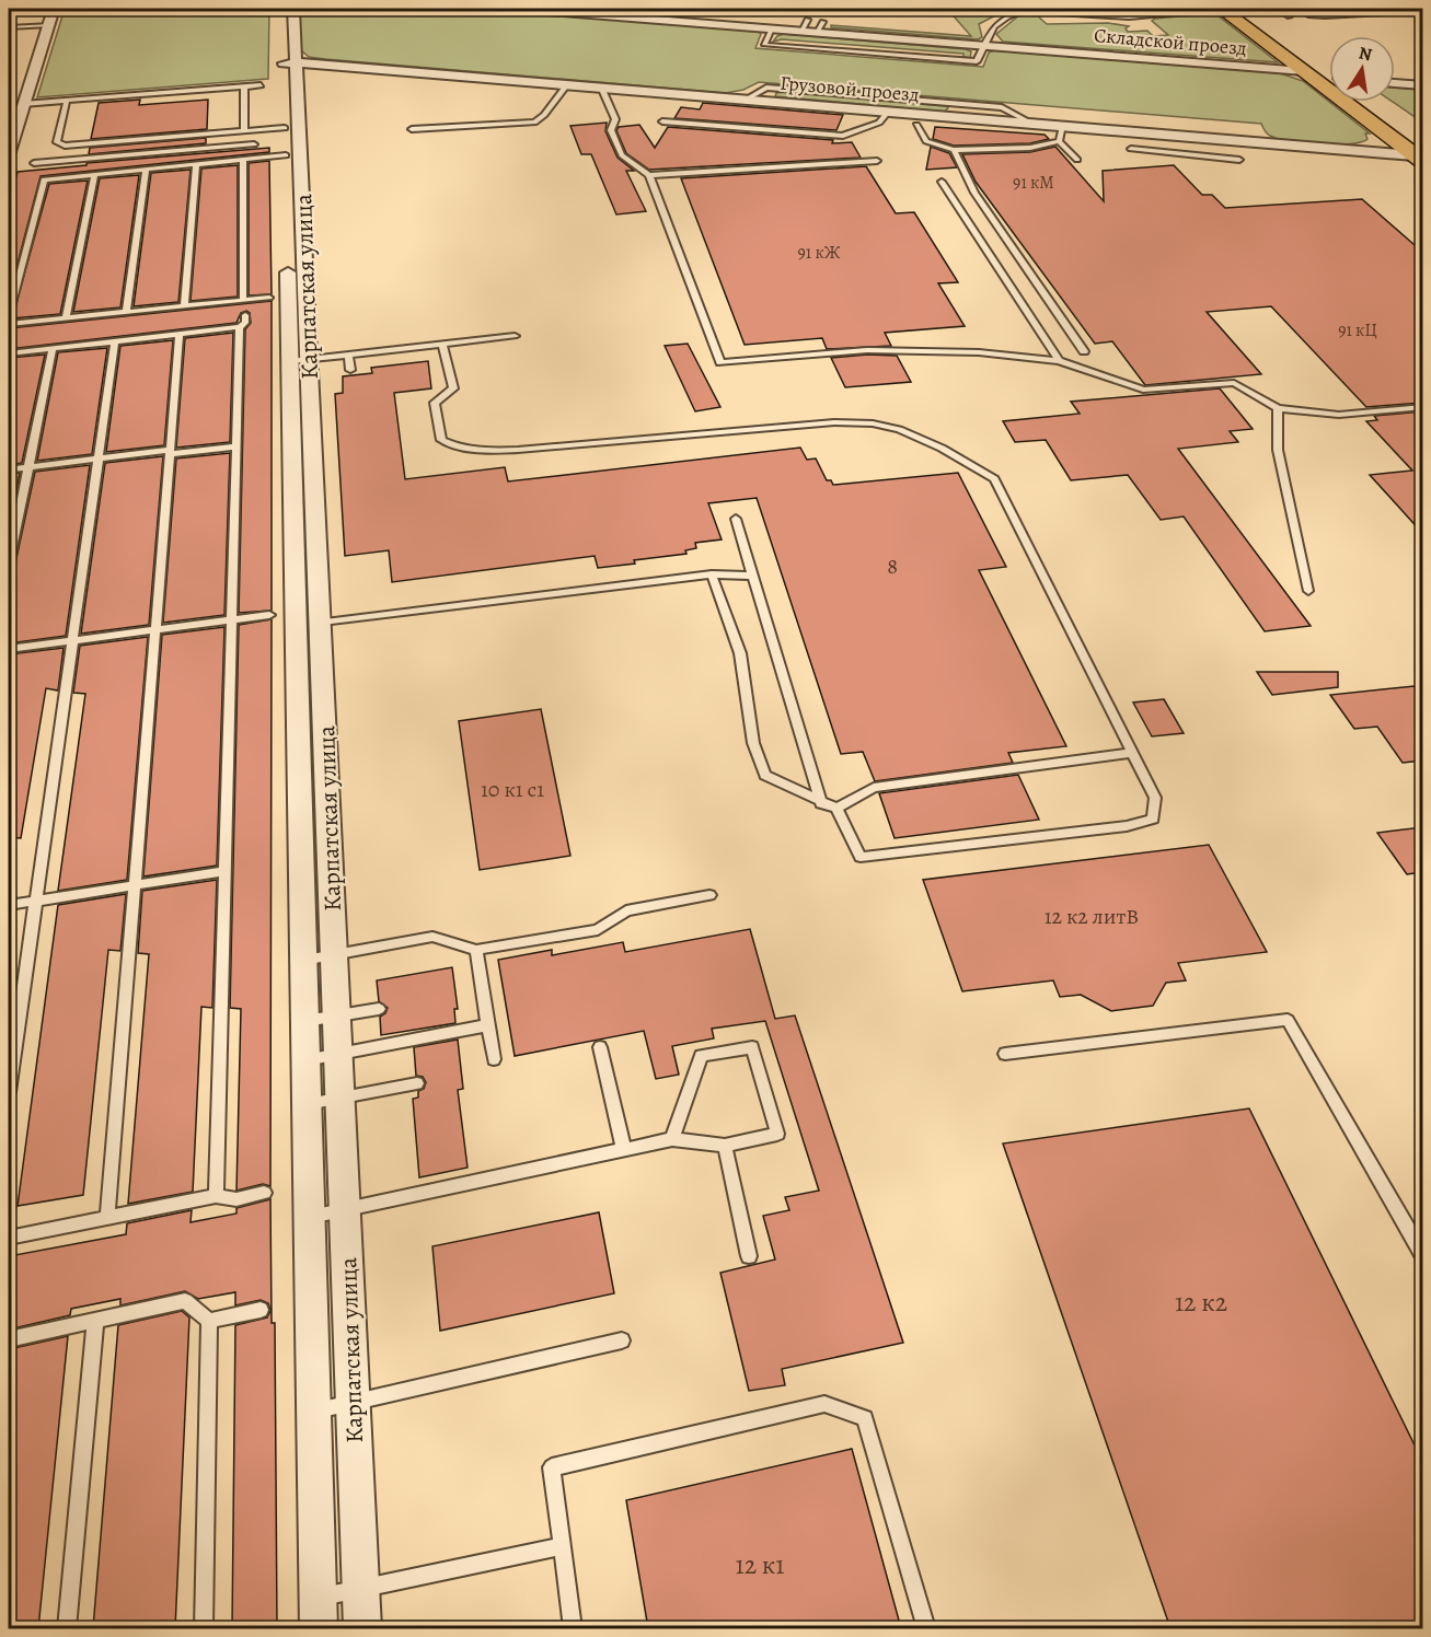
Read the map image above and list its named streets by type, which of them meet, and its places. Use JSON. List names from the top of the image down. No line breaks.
{"streets":{"street":["Складской проезд","Грузовой проезд","Карпатская улица"]},"crossings":[["Грузовой проезд","Карпатская улица"]],"house_numbers":["91 кМ","91 кЖ","91 кЦ","8","10 к1 с1","12 к2 литВ","12 к2","12 к1"],"north":"top"}
